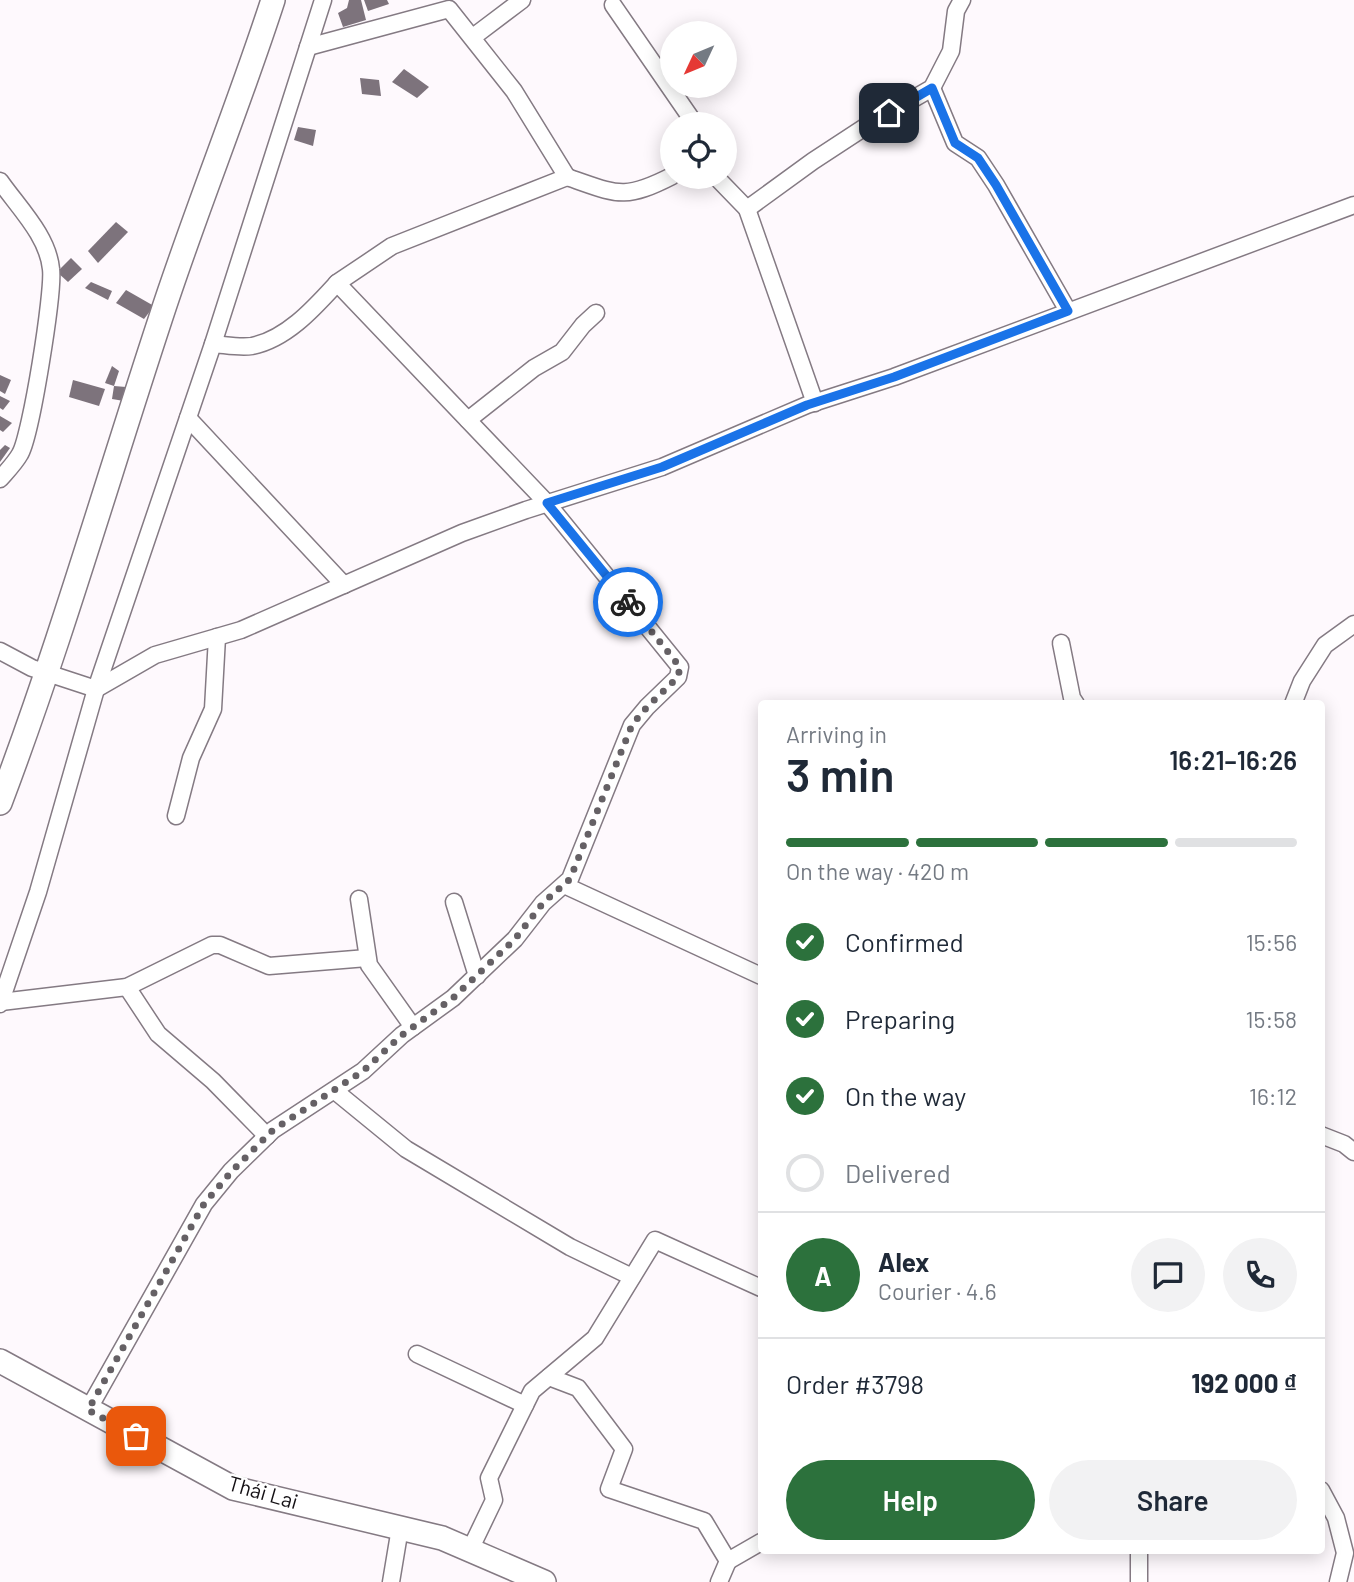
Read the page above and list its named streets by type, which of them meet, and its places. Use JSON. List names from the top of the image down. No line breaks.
{"streets":{"street":["Thái Lai"]},"north":"bottom left","page":{"heading":["3 min","Arriving in","16:21–16:26"],"panel":["Alex","Courier · 4.6","Order #3798","192 000 ₫"],"bar":"On the way · 420 m","list":[["Confirmed","15:56"],["Preparing","15:58"],["On the way","16:12"],"Delivered"],"round":"A","buttons":["Help","Share"]}}
